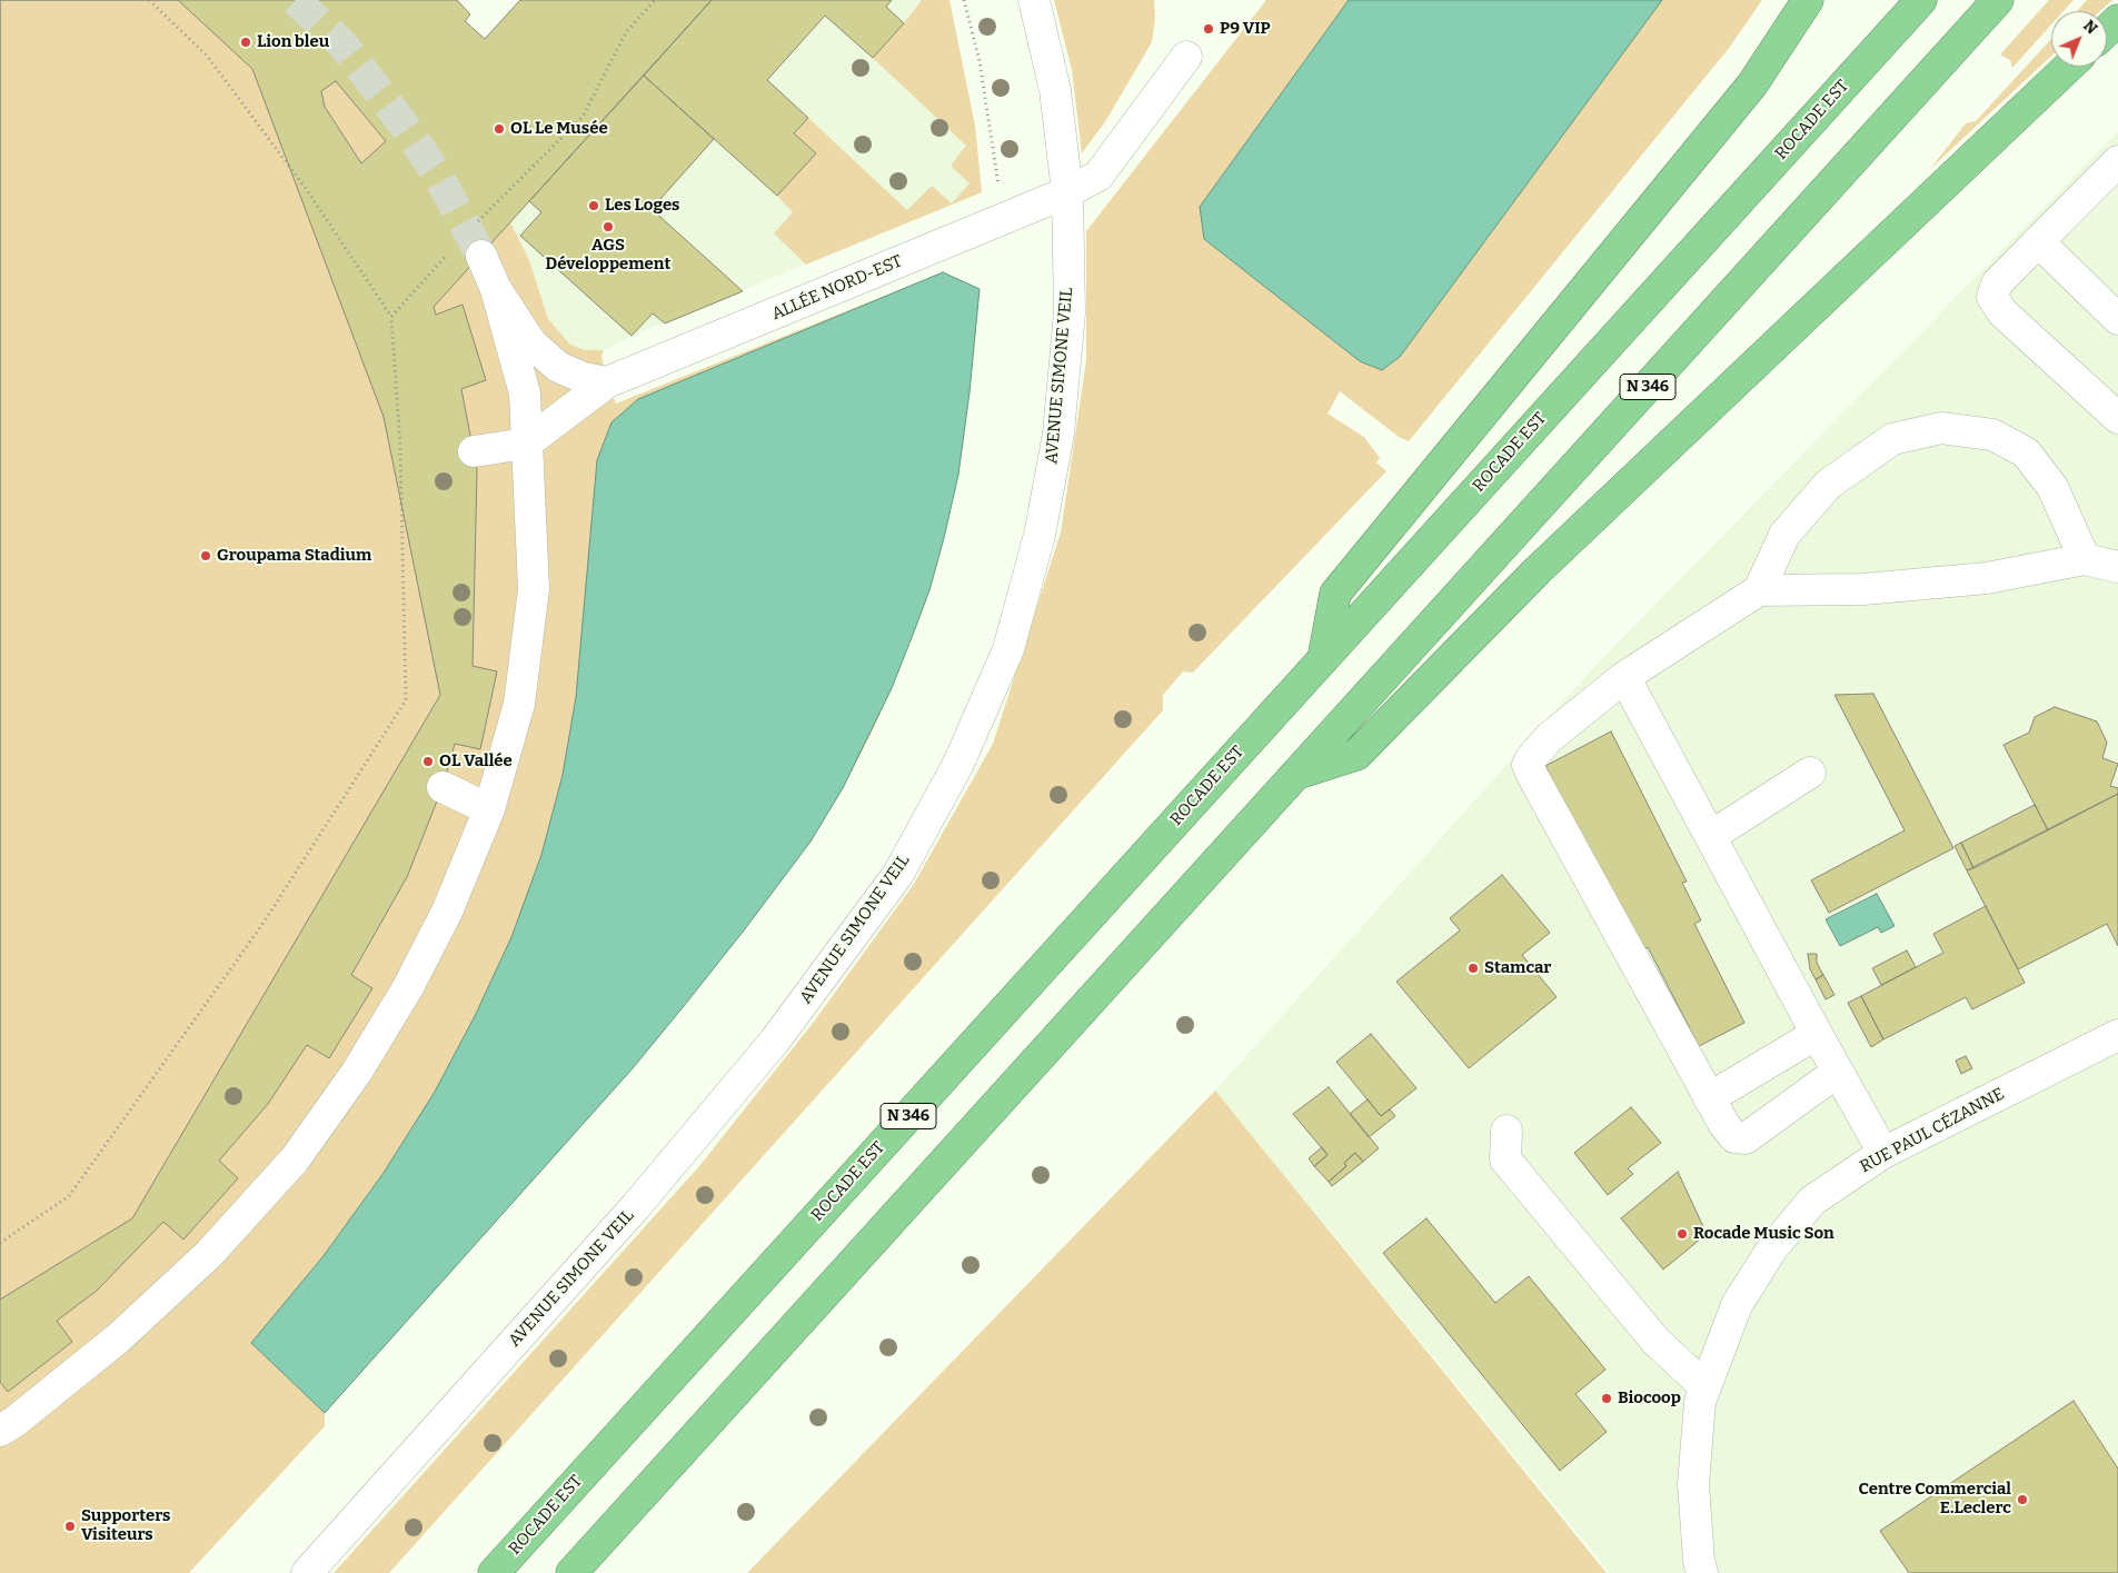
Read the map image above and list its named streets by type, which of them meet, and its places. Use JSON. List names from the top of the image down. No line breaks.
{"streets":{"highway":["ROCADE EST","N 346"],"street":["ALLÉE NORD-EST","AVENUE SIMONE VEIL","RUE PAUL CÉZANNE"]},"crossings":[["ALLÉE NORD-EST","AVENUE SIMONE VEIL"]],"places":["P9 VIP","Lion bleu","OL Le Musée","Les Loges","AGS Développement","Groupama Stadium","OL Vallée","Stamcar","Rocade Music Son","Biocoop","Centre Commercial E.Leclerc","Supporters Visiteurs"],"north":"top right"}
